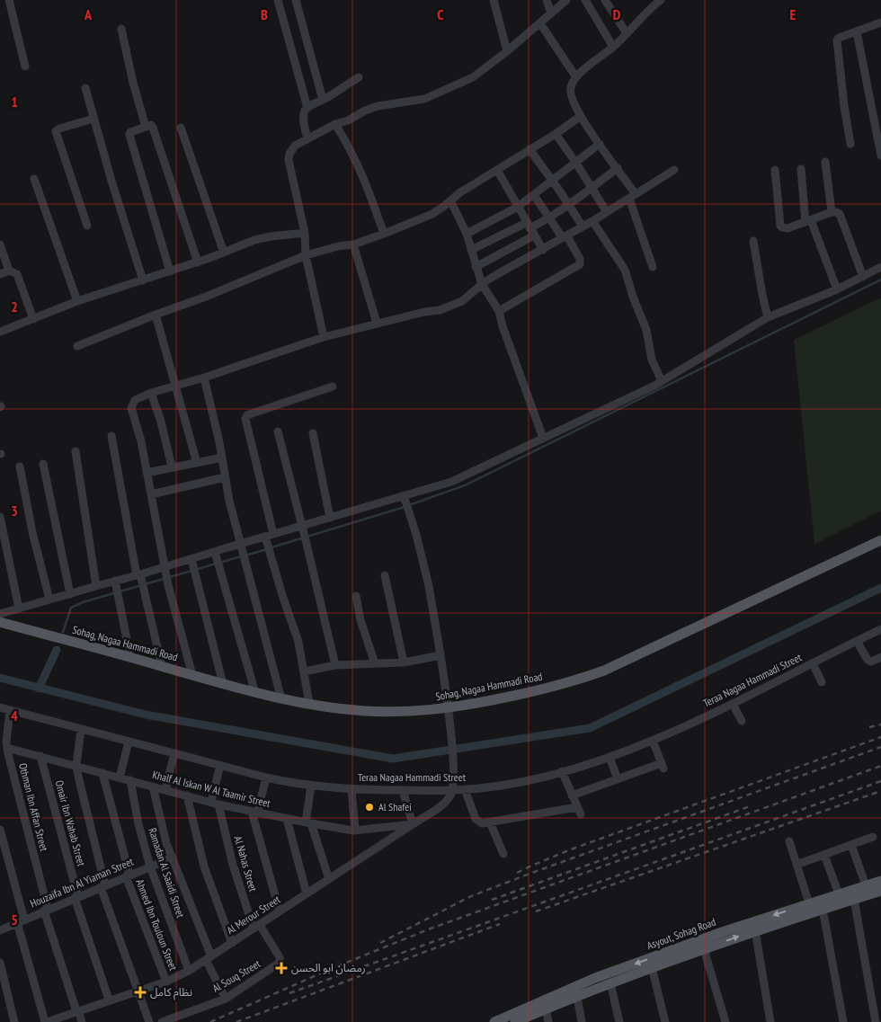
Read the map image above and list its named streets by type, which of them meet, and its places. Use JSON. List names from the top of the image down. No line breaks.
{"streets":{"main road":["Sohag, Nagaa Hammadi Road","Asyout, Sohag Road"],"street":["Teraa Nagaa Hammadi Street","Khalf Al Iskan W Al Taamir Street","Othman Ibn Affan Street","Omair Ibn Wahab Street","Al Nahas Street","Ramadan Al Saaidi Street","Houzaifa Ibn Al Yiaman Street","Al Merour Street","Ahmed Ibn Touloun Street","Al Souq Street"]},"crossings":[["Teraa Nagaa Hammadi Street","Othman Ibn Affan Street"],["Teraa Nagaa Hammadi Street","Al Merour Street"],["Khalf Al Iskan W Al Taamir Street","Othman Ibn Affan Street"],["Khalf Al Iskan W Al Taamir Street","Omair Ibn Wahab Street"],["Khalf Al Iskan W Al Taamir Street","Al Nahas Street"],["Khalf Al Iskan W Al Taamir Street","Ramadan Al Saaidi Street"],["Khalf Al Iskan W Al Taamir Street","Al Merour Street"],["Khalf Al Iskan W Al Taamir Street","Ahmed Ibn Touloun Street"],["Othman Ibn Affan Street","Houzaifa Ibn Al Yiaman Street"],["Othman Ibn Affan Street","Al Merour Street"],["Omair Ibn Wahab Street","Houzaifa Ibn Al Yiaman Street"],["Omair Ibn Wahab Street","Al Merour Street"],["Al Nahas Street","Al Merour Street"],["Al Nahas Street","Al Souq Street"],["Ramadan Al Saaidi Street","Houzaifa Ibn Al Yiaman Street"],["Ramadan Al Saaidi Street","Al Merour Street"],["Houzaifa Ibn Al Yiaman Street","Ahmed Ibn Touloun Street"],["Al Merour Street","Ahmed Ibn Touloun Street"],["Al Merour Street","Al Souq Street"]],"places":{"other":["Al Shafei"],"health":["رمضان ابو الحسن","نظام كامل"]},"grid":{"columns":["A","B","C","D","E"],"rows":["1","2","3","4","5"]}}
